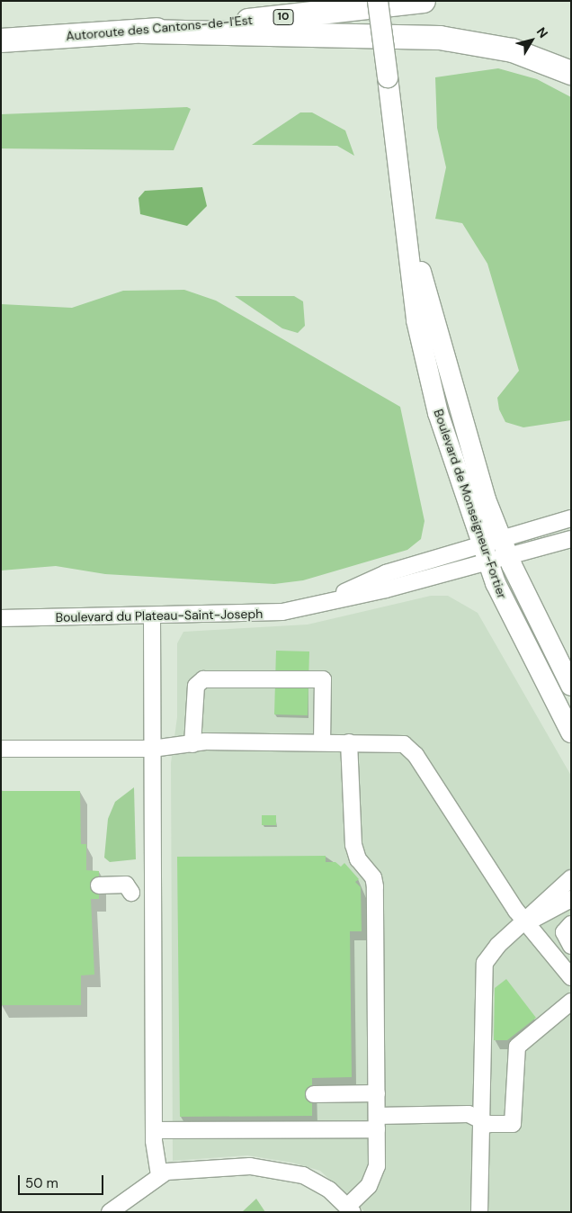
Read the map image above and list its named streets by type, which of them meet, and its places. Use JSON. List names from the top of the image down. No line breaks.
{"streets":{"highway":["10","Autoroute des Cantons-de-l'Est"],"main road":["Boulevard de Monseigneur-Fortier"],"street":["Boulevard du Plateau-Saint-Joseph"]},"crossings":[["Boulevard de Monseigneur-Fortier","Boulevard du Plateau-Saint-Joseph"]],"scale_bar":"50 m","north":"top right"}
